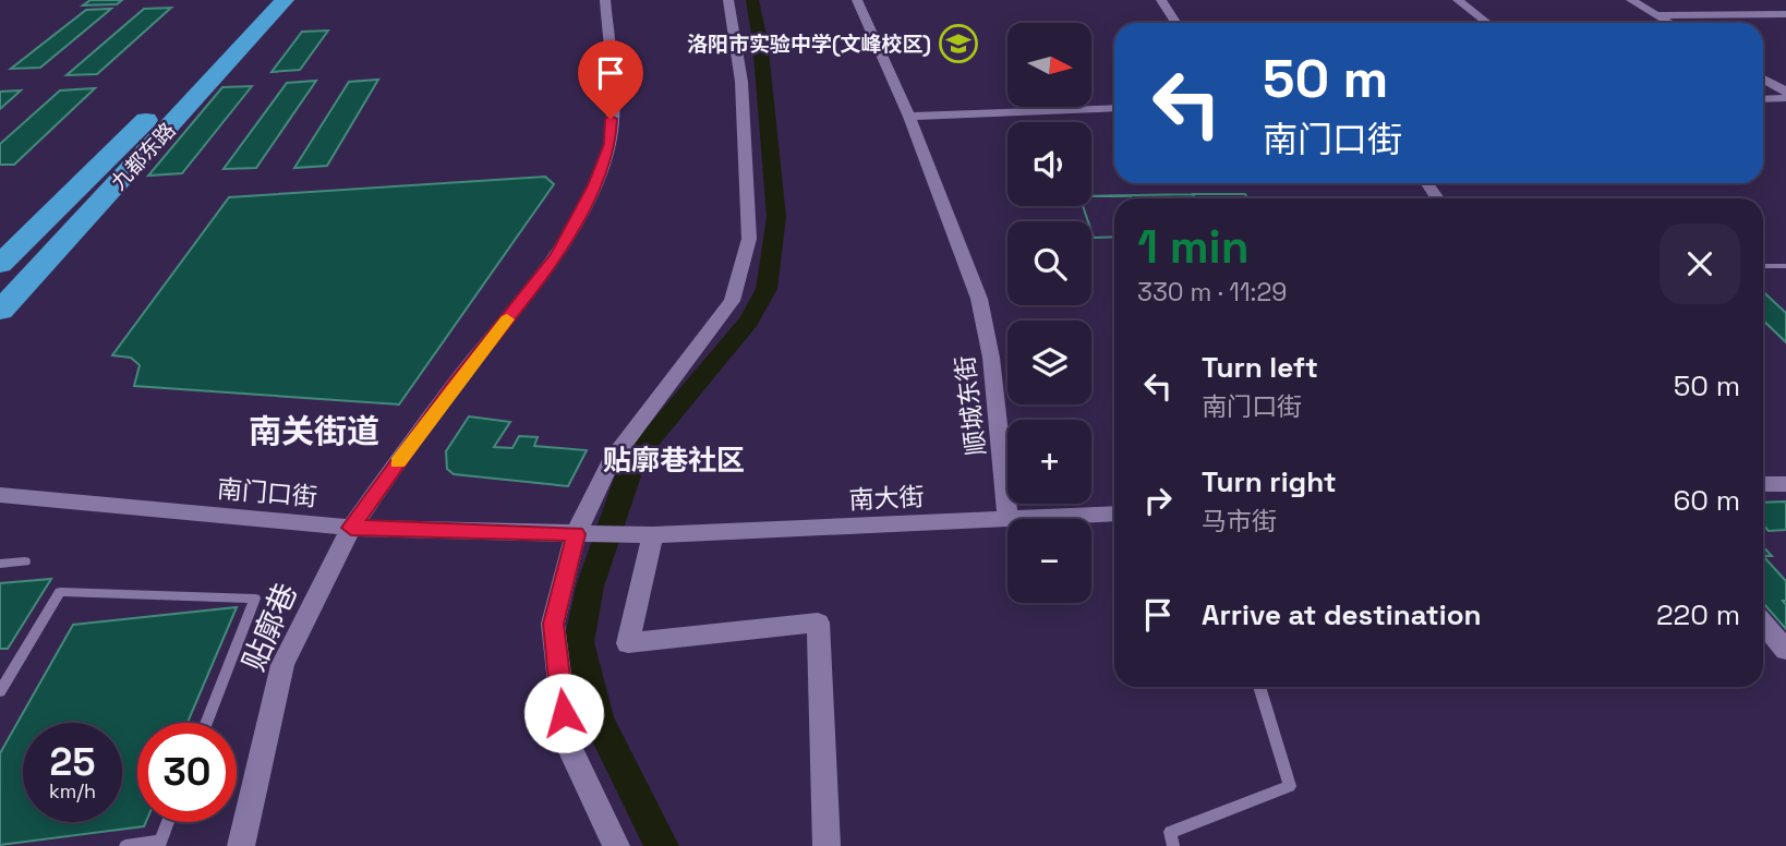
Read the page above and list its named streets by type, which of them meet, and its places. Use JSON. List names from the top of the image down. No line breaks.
{"streets":{"highway":["九都东路"],"street":["顺城东街","南门口街","南大街","贴廓巷"]},"crossings":[["顺城东街","南大街"],["南门口街","南大街"],["南门口街","贴廓巷"]],"districts":["南关街道","贴廓巷社区"],"places":{"school or university":["洛阳市实验中学(文峰校区)"]},"north":"right","page":{"map_buttons":["+","−"],"turn":["50 m","南门口街"],"heading":["1 min","330 m · 11:29"],"list":[{"name":"Turn left","note":"南门口街","value":"50 m"},{"name":"Turn right","note":"马市街","value":"60 m"},{"name":"Arrive at destination","value":"220 m"}],"speed":"25 km/h","limit":"30"}}
